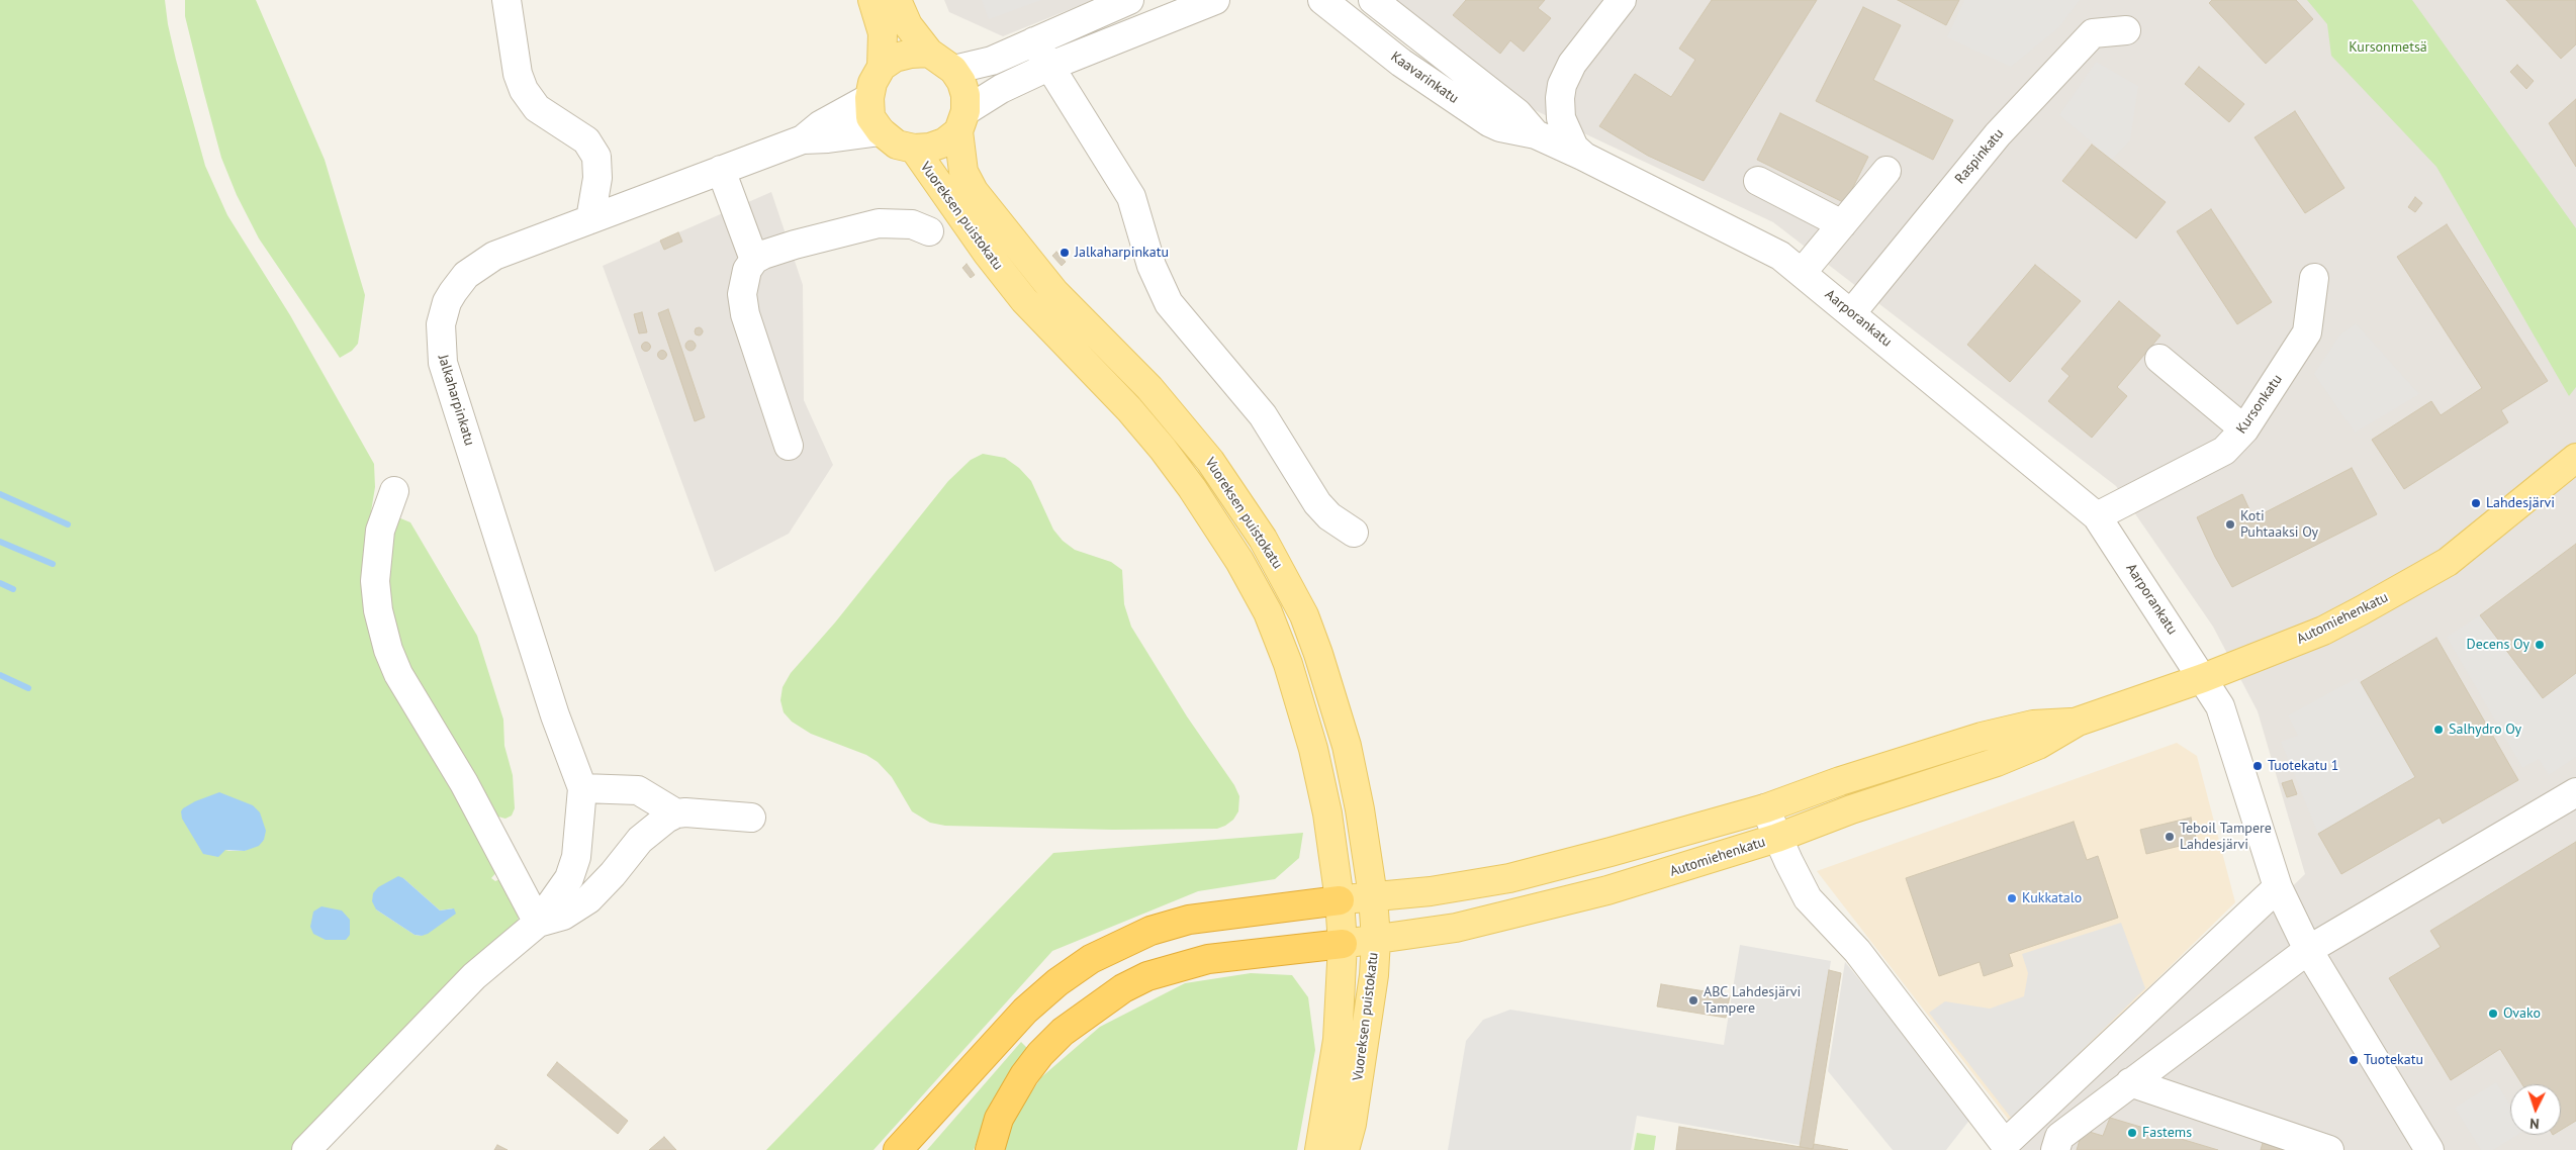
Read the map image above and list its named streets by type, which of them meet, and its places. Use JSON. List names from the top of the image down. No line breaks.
{"streets":{"main road":["Vuoreksen puistokatu","Automiehenkatu"],"street":["Kaavarinkatu","Raspinkatu","Aarporankatu","Jalkaharpinkatu","Kursonkatu"]},"crossings":[["Kaavarinkatu","Aarporankatu"],["Raspinkatu","Aarporankatu"],["Vuoreksen puistokatu","Jalkaharpinkatu"],["Vuoreksen puistokatu","Automiehenkatu"],["Aarporankatu","Kursonkatu"],["Aarporankatu","Automiehenkatu"]],"parks":["Kursonmetsä"],"places":["Jalkaharpinkatu","Lahdesjärvi","Koti Puhtaaksi Oy","Decens Oy","Salhydro Oy","Tuotekatu 1","Teboil Tampere Lahdesjärvi","Kukkatalo","ABC Lahdesjärvi Tampere","Ovako","Tuotekatu","Fastems"],"north":"bottom"}
